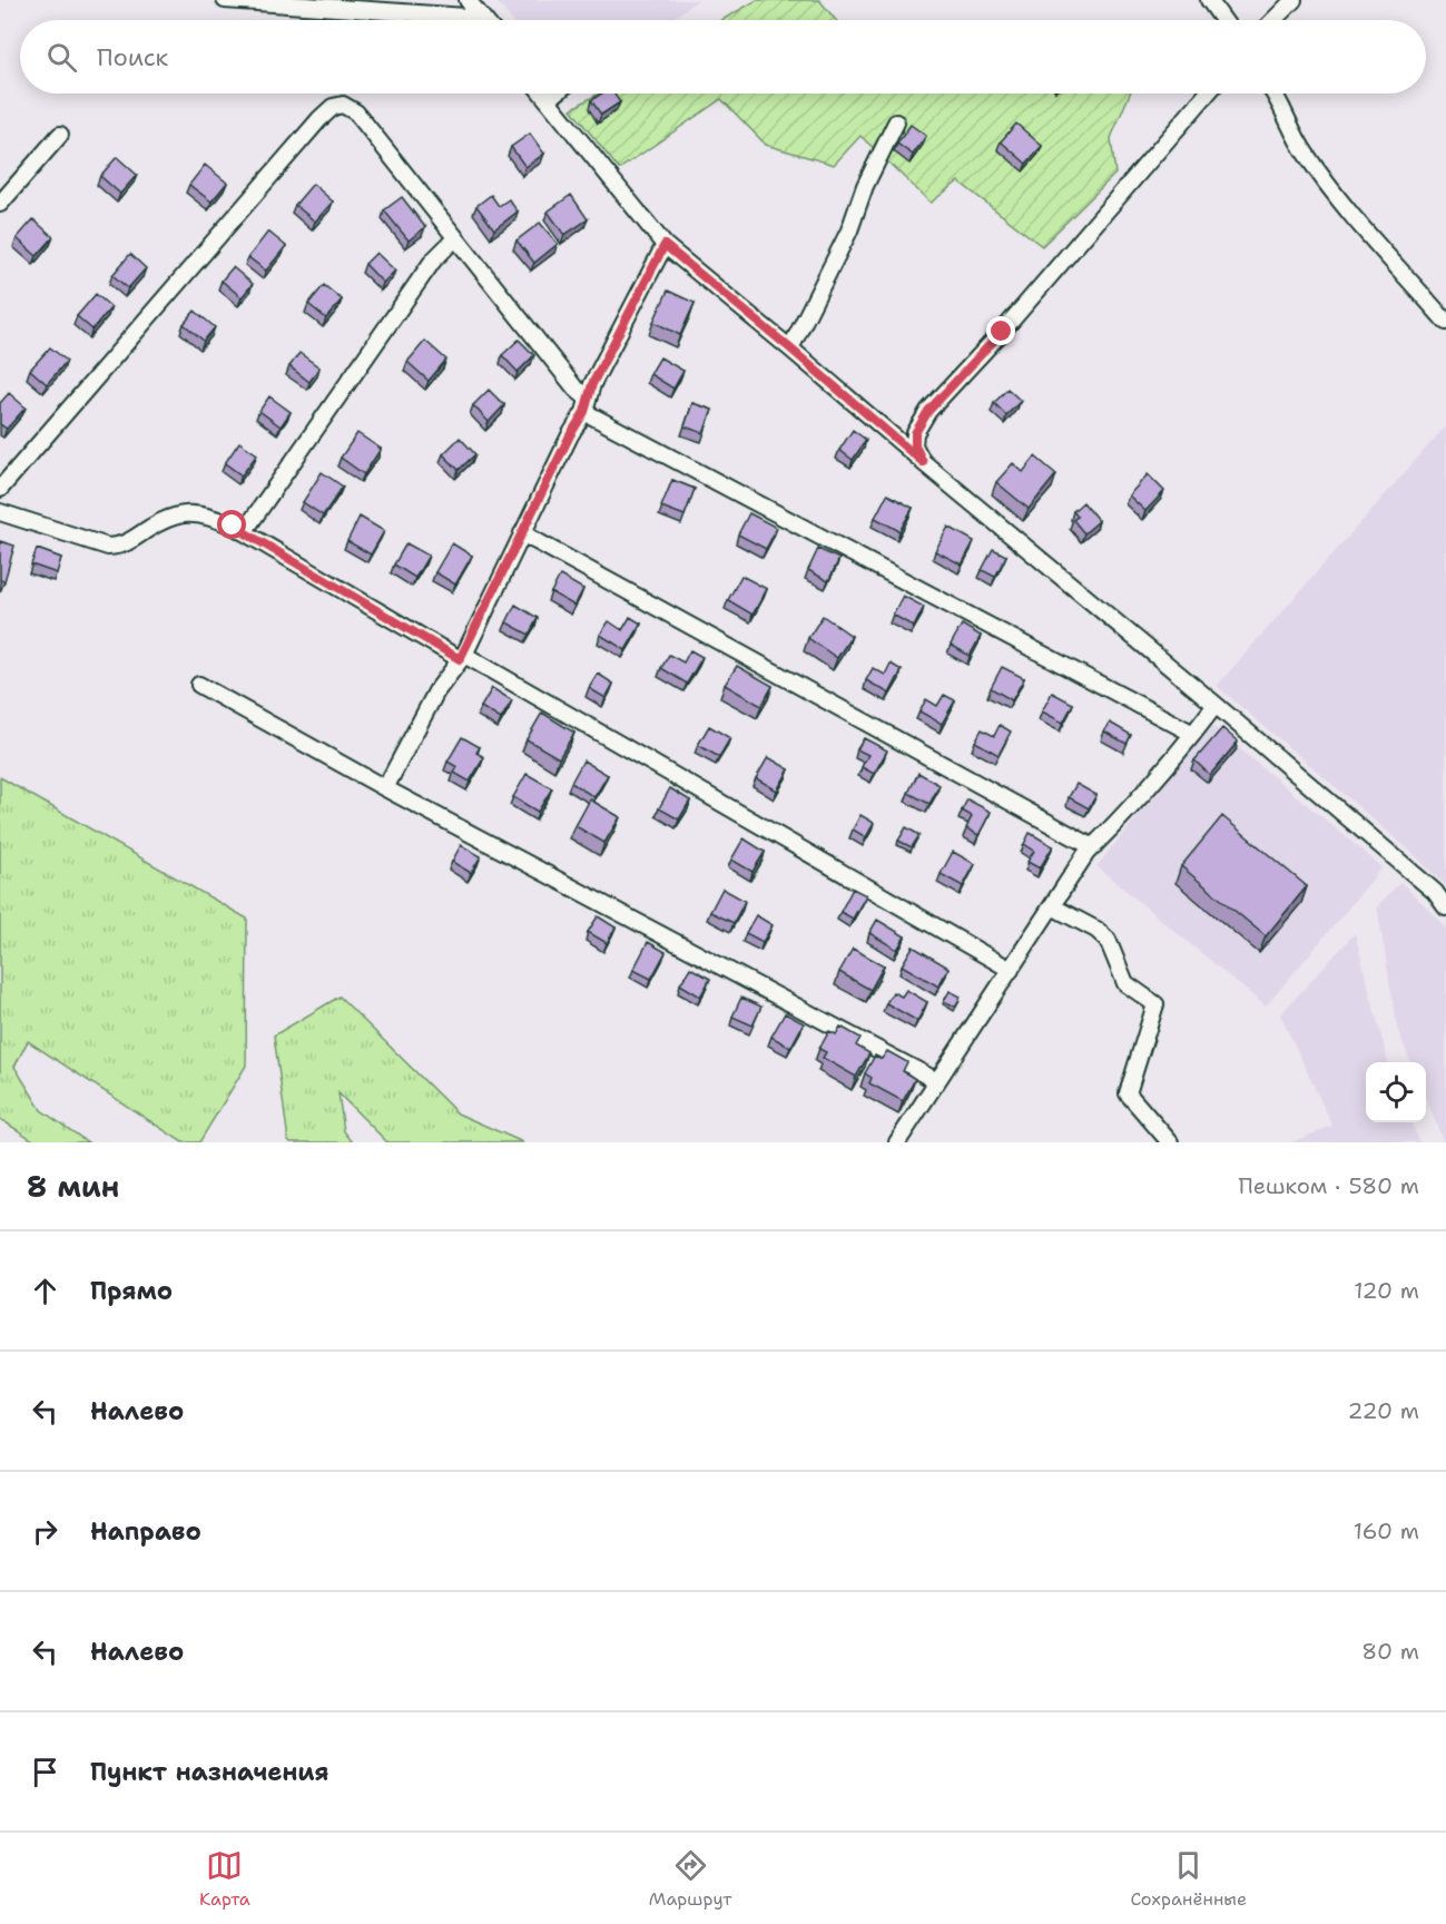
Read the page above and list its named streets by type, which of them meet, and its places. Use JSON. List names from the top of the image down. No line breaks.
{"page":{"search":"Поиск","heading":["8 мин","Пешком · 580 m"],"list":[["Прямо","120 m"],["Налево","220 m"],["Направо","160 m"],["Налево","80 m"],"Пункт назначения"],"nav":["Карта","Маршрут","Сохранённые"]}}
